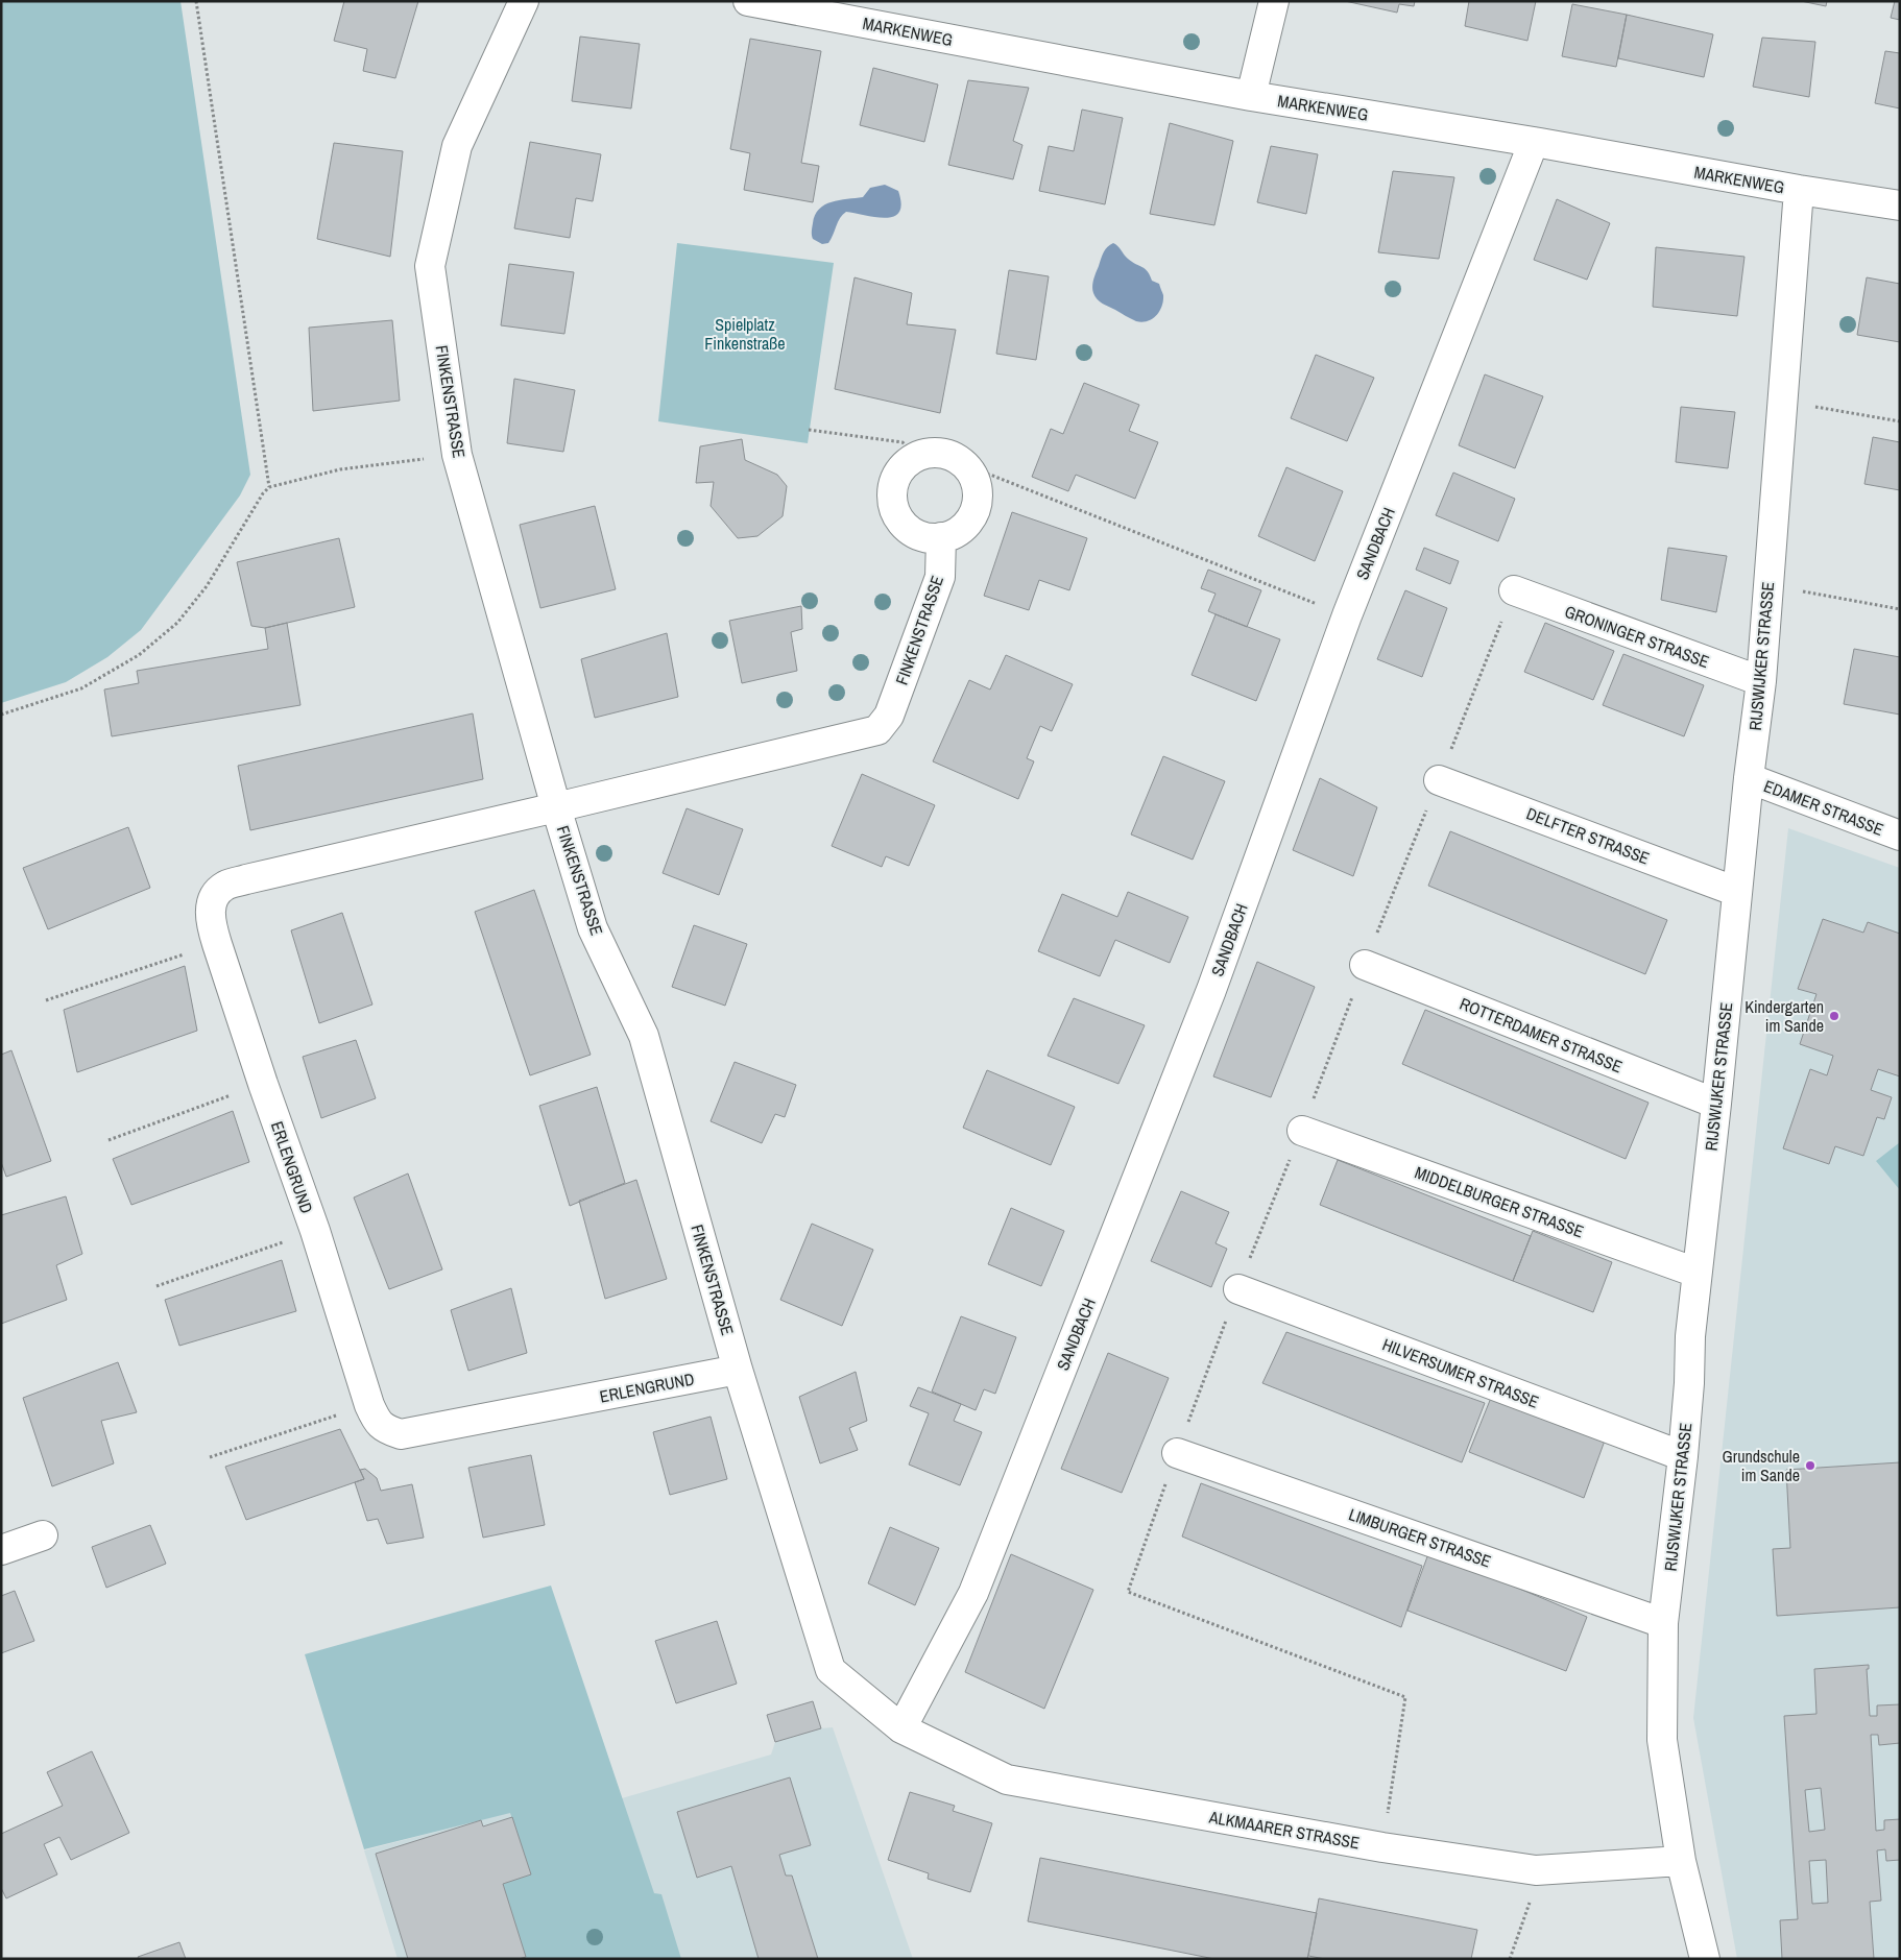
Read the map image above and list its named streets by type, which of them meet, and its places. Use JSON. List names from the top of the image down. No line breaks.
{"streets":{"street":["MARKENWEG","FINKENSTRASSE","SANDBACH","GRONINGER STRASSE","RIJSWIJKER STRASSE","EDAMER STRASSE","DELFTER STRASSE","ROTTERDAMER STRASSE","ERLENGRUND","MIDDELBURGER STRASSE","HILVERSUMER STRASSE","LIMBURGER STRASSE","ALKMAARER STRASSE"]},"crossings":[["MARKENWEG","SANDBACH"],["MARKENWEG","RIJSWIJKER STRASSE"],["FINKENSTRASSE","SANDBACH"],["FINKENSTRASSE","ERLENGRUND"],["FINKENSTRASSE","ALKMAARER STRASSE"],["SANDBACH","ALKMAARER STRASSE"],["GRONINGER STRASSE","RIJSWIJKER STRASSE"],["RIJSWIJKER STRASSE","EDAMER STRASSE"],["RIJSWIJKER STRASSE","DELFTER STRASSE"],["RIJSWIJKER STRASSE","ROTTERDAMER STRASSE"],["RIJSWIJKER STRASSE","MIDDELBURGER STRASSE"],["RIJSWIJKER STRASSE","HILVERSUMER STRASSE"],["RIJSWIJKER STRASSE","LIMBURGER STRASSE"],["RIJSWIJKER STRASSE","ALKMAARER STRASSE"]],"parks":["Spielplatz Finkenstraße"],"places":["Kindergarten im Sande","Grundschule im Sande"]}
